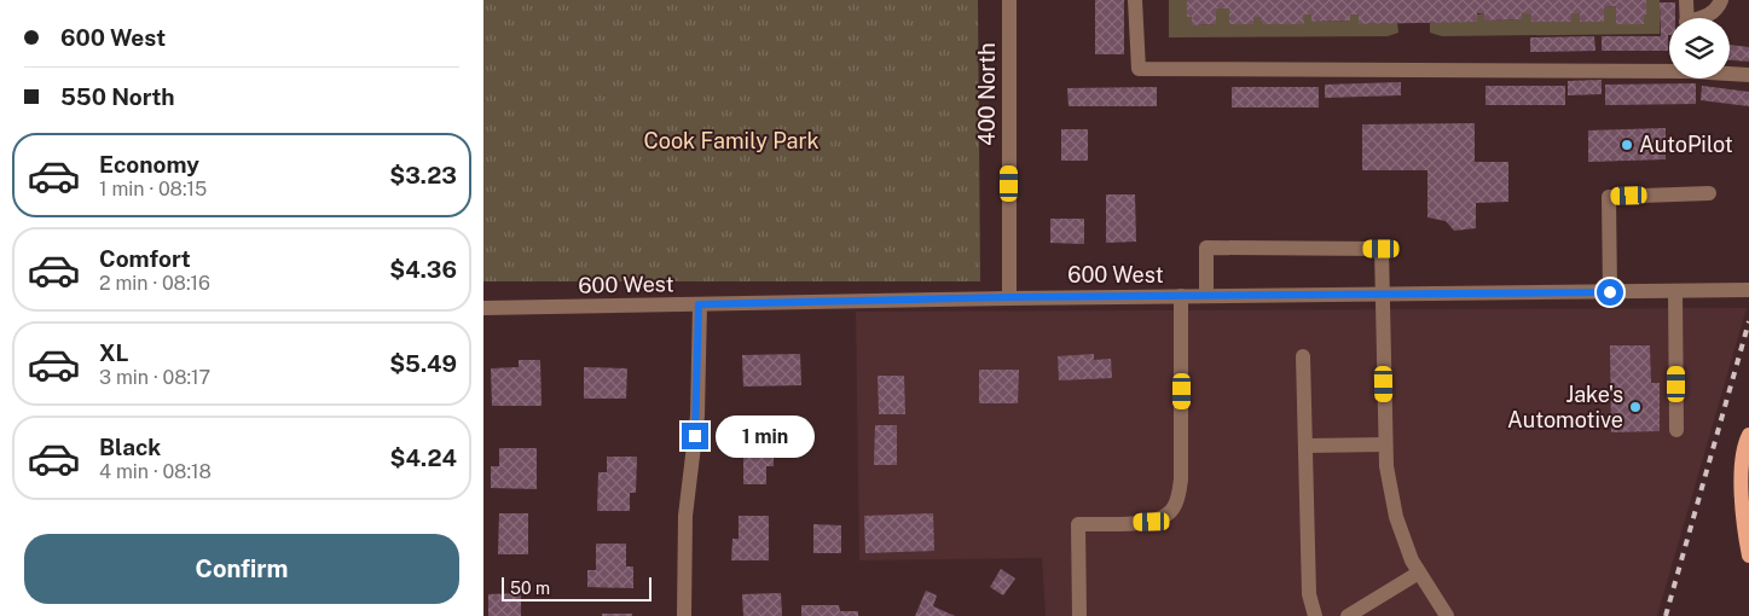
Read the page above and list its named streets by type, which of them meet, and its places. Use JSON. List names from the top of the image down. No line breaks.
{"streets":{"street":["400 North","600 West"]},"crossings":[["400 North","600 West"]],"parks":["Cook Family Park"],"places":["AutoPilot","Jake's Automotive"],"scale_bar":"50 m","page":{"banner":["600 West","550 North"],"list":[{"name":"Economy","note":"1 min · 08:15","value":"$3.23"},{"name":"Comfort","note":"2 min · 08:16","value":"$4.36"},{"name":"XL","note":"3 min · 08:17","value":"$5.49"},{"name":"Black","note":"4 min · 08:18","value":"$4.24"}],"bubble":"1 min","buttons":"Confirm","scale":"50 m"}}
